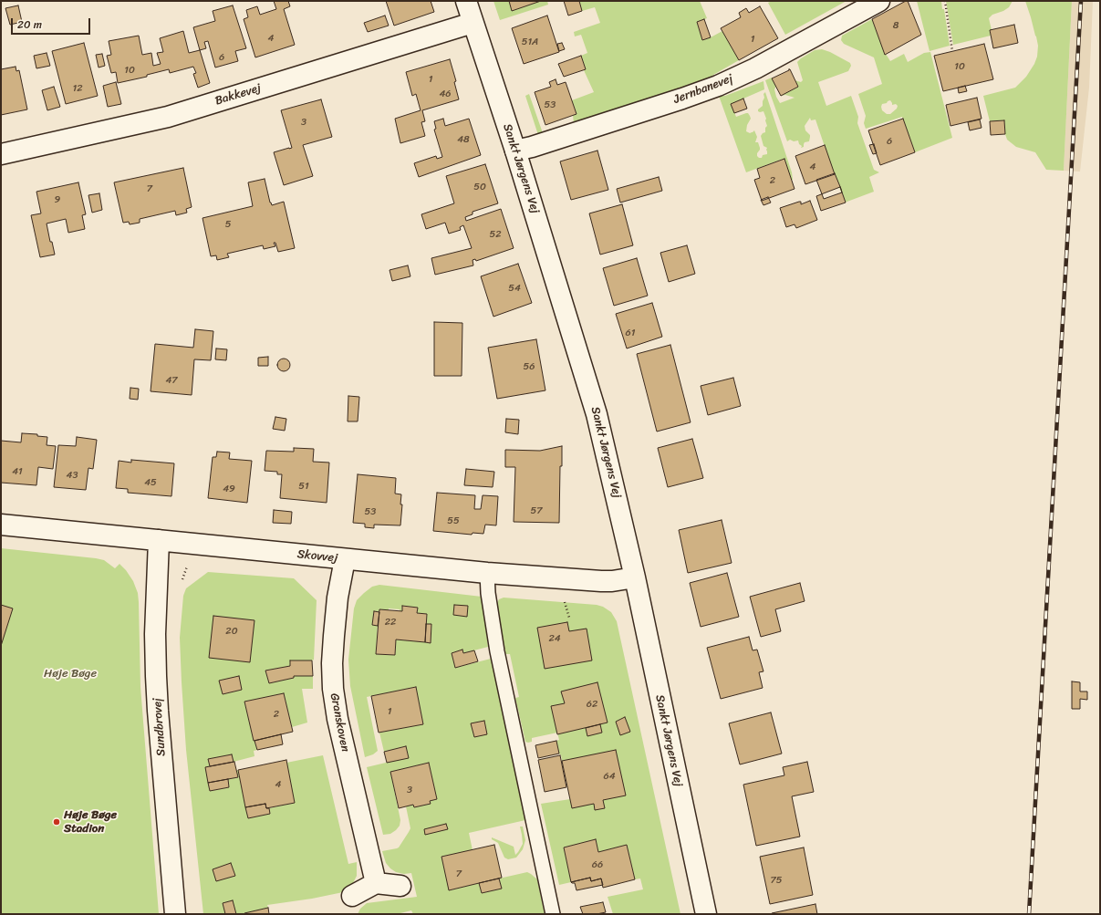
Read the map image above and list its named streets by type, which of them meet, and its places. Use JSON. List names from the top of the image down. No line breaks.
{"streets":{"street":["Jernbanevej","Bakkevej","Sankt Jørgens Vej","Skovvej","Granskoven","Sundbrovej"]},"crossings":[["Jernbanevej","Sankt Jørgens Vej"],["Bakkevej","Sankt Jørgens Vej"],["Sankt Jørgens Vej","Skovvej"],["Skovvej","Granskoven"],["Skovvej","Sundbrovej"]],"parks":["Høje Bøge"],"places":["Høje Bøge Stadion"],"house_numbers":["8","4","1","51A","6","10","10","1","12","46","53","3","48","6","4","2","50","7","9","5","52","54","61","56","47","41","43","45","51","49","57","53","55","22","20","24","62","1","2","64","4","3","66","7","75"],"scale_bar":"20 m"}
